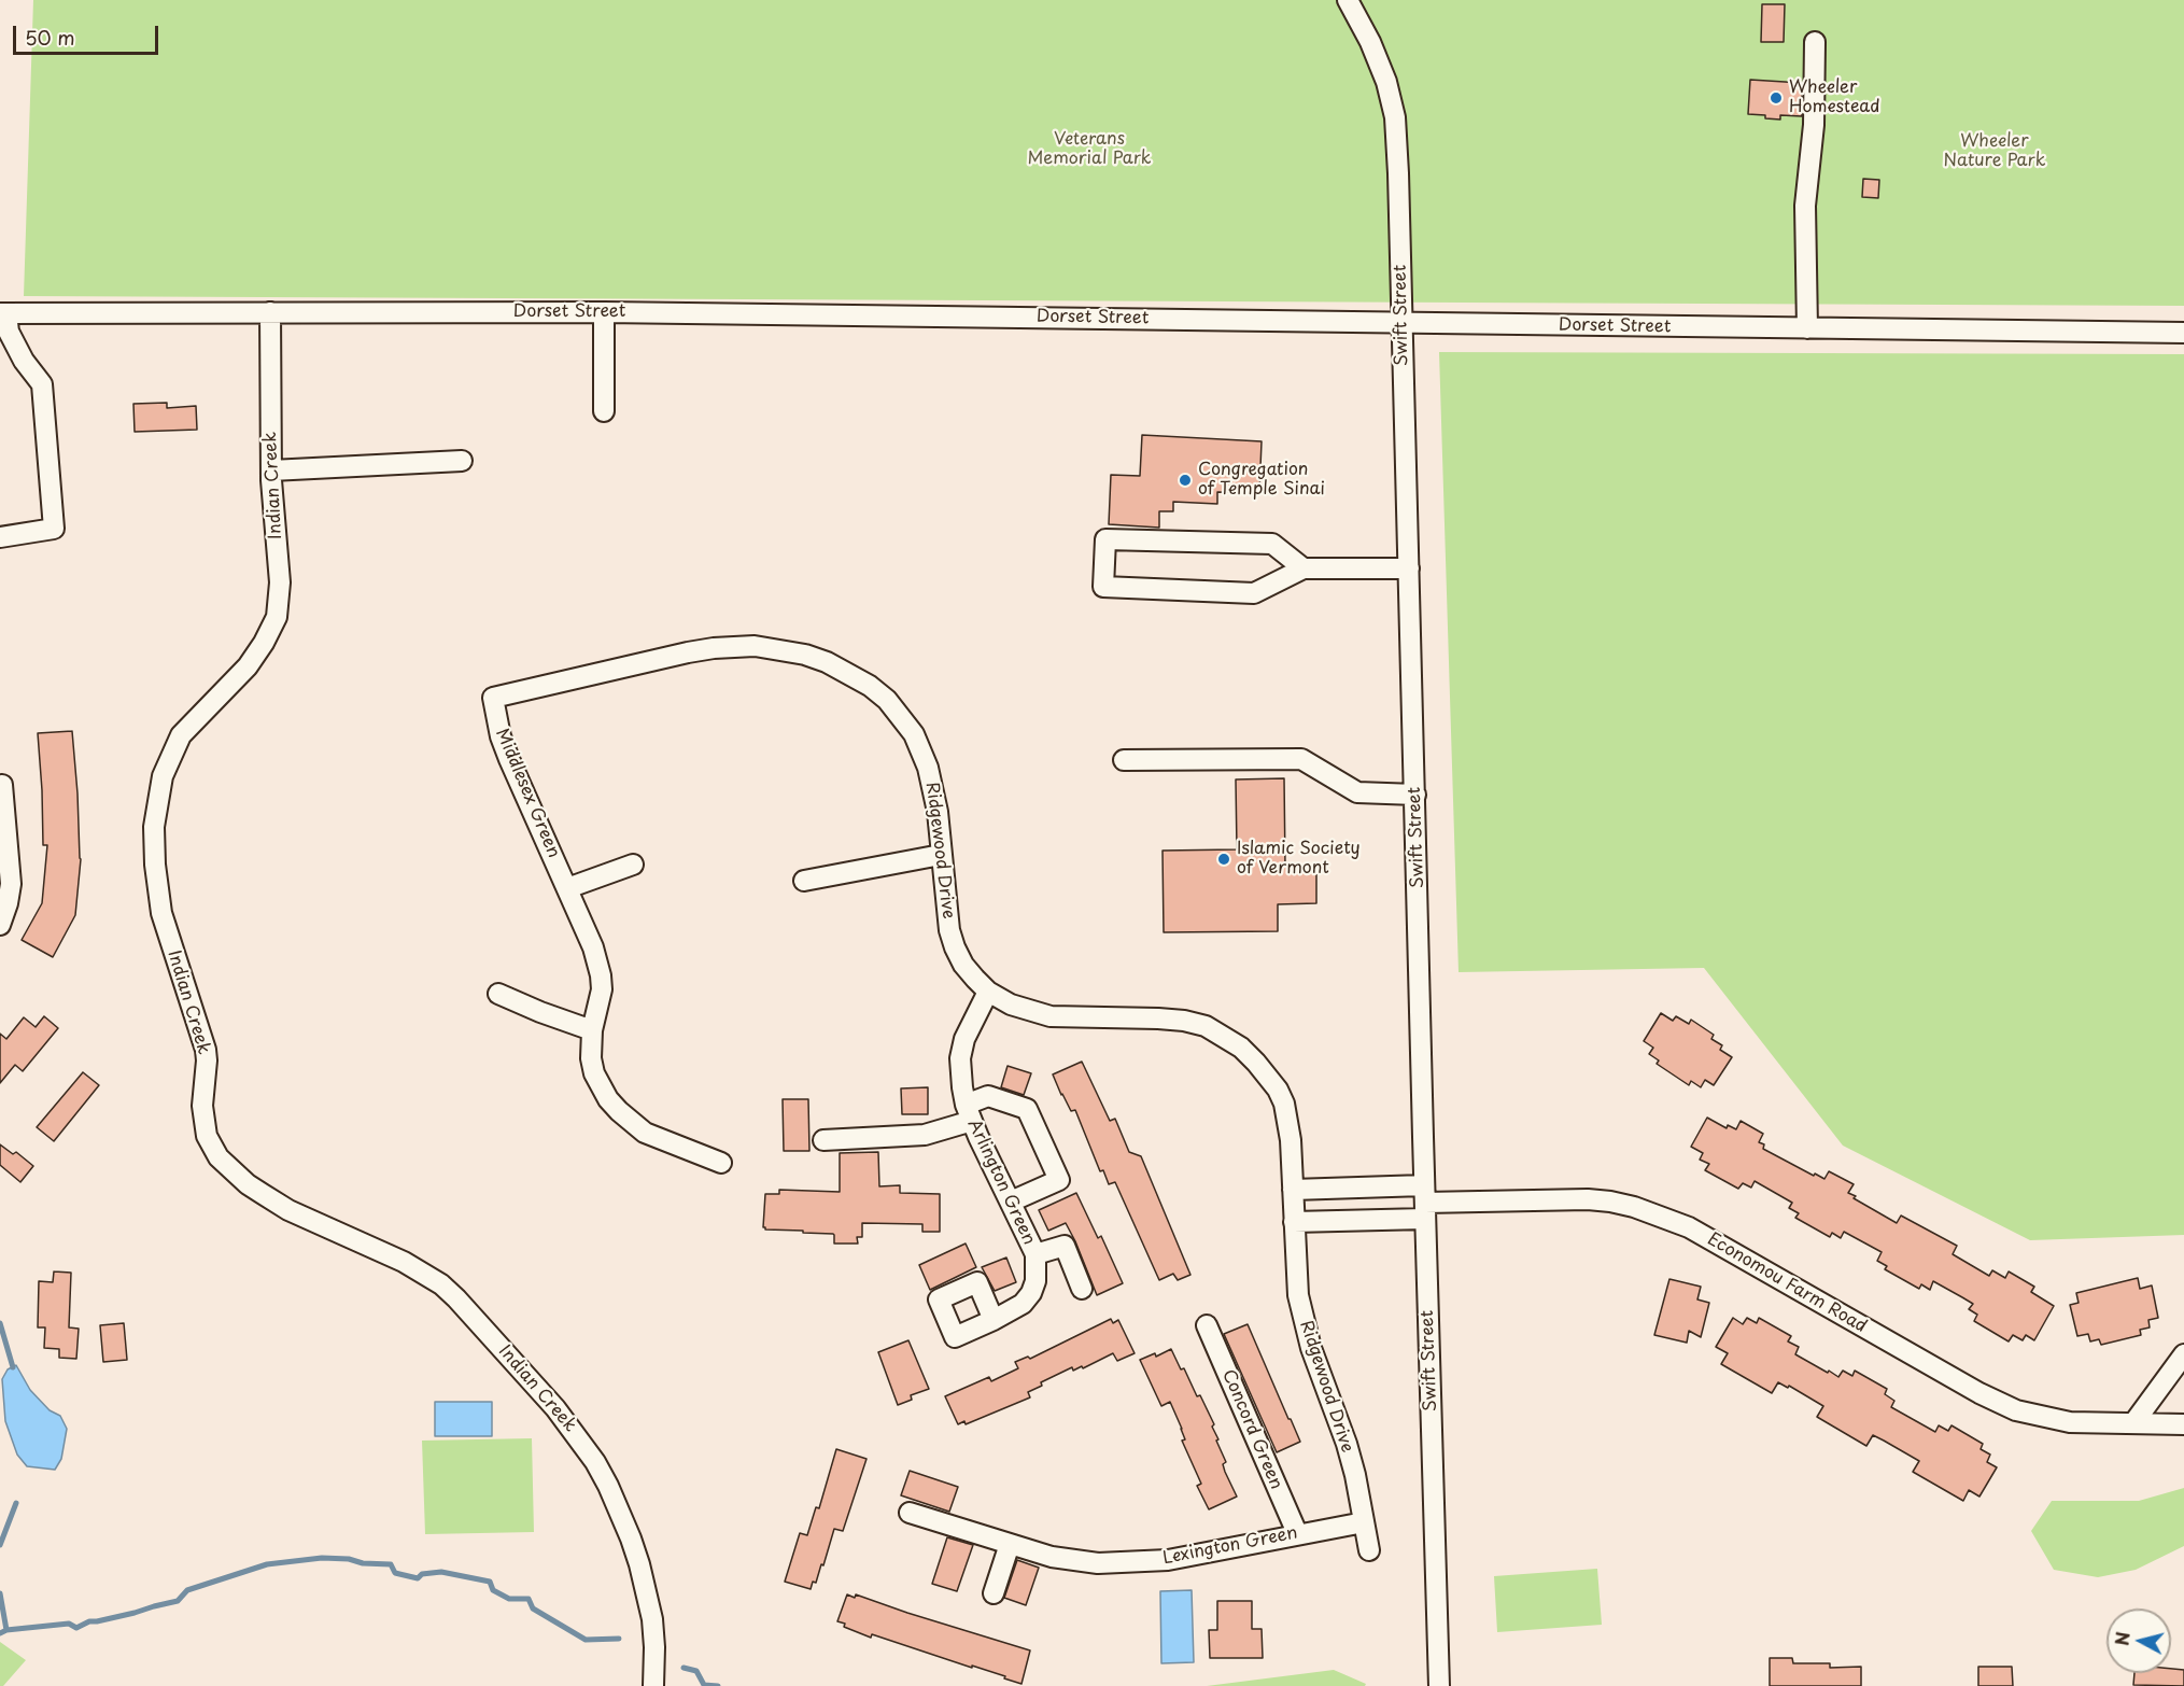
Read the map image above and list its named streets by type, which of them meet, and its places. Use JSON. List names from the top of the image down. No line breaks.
{"streets":{"street":["Dorset Street","Swift Street","Indian Creek","Middlesex Green","Ridgewood Drive","Arlington Green","Economou Farm Road","Concord Green","Lexington Green"]},"crossings":[["Dorset Street","Swift Street"],["Dorset Street","Indian Creek"],["Swift Street","Economou Farm Road"],["Middlesex Green","Ridgewood Drive"],["Ridgewood Drive","Arlington Green"],["Ridgewood Drive","Lexington Green"],["Concord Green","Lexington Green"]],"parks":["Veterans Memorial Park","Wheeler Nature Park"],"places":["Wheeler Homestead","Congregation of Temple Sinai","Islamic Society of Vermont"],"scale_bar":"50 m","north":"left"}
